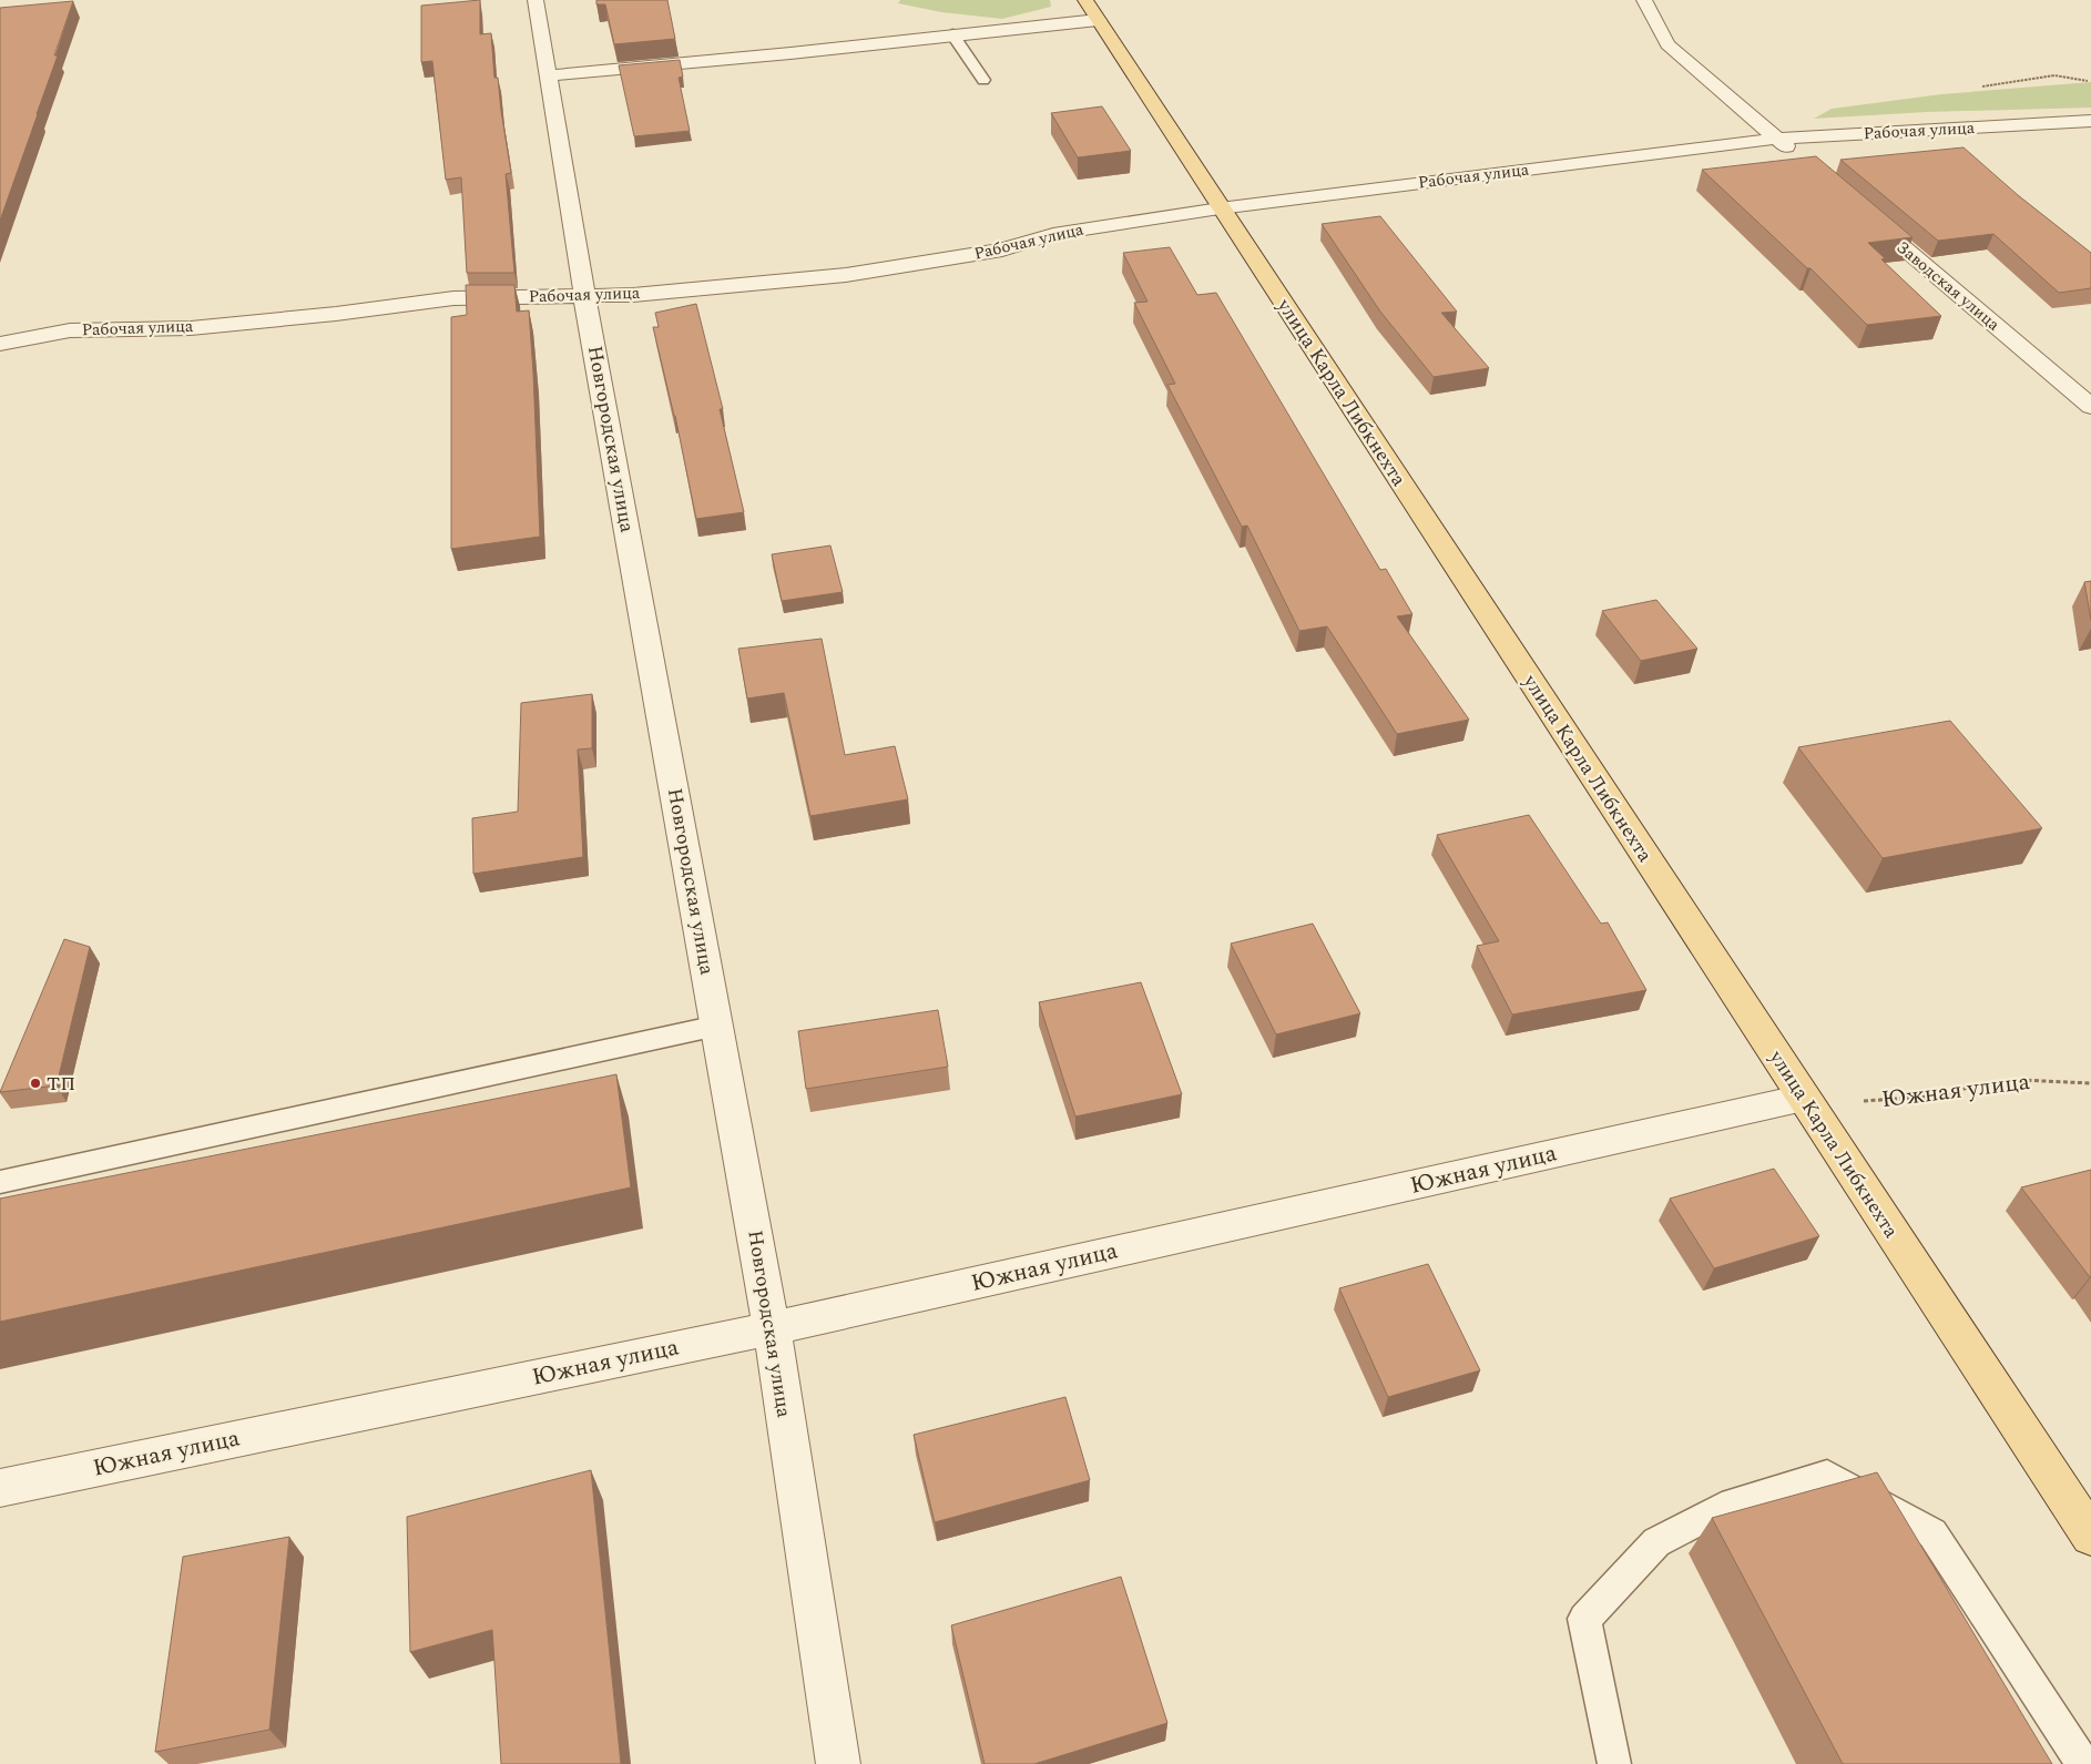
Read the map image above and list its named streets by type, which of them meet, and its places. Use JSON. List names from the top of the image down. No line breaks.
{"streets":{"main road":["улица Карла Либкнехта"],"street":["Рабочая улица","Заводская улица","Новгородская улица","Южная улица"]},"crossings":[["Рабочая улица","улица Карла Либкнехта"],["Рабочая улица","Новгородская улица"],["улица Карла Либкнехта","Южная улица"],["Новгородская улица","Южная улица"]],"places":["ТП"]}
